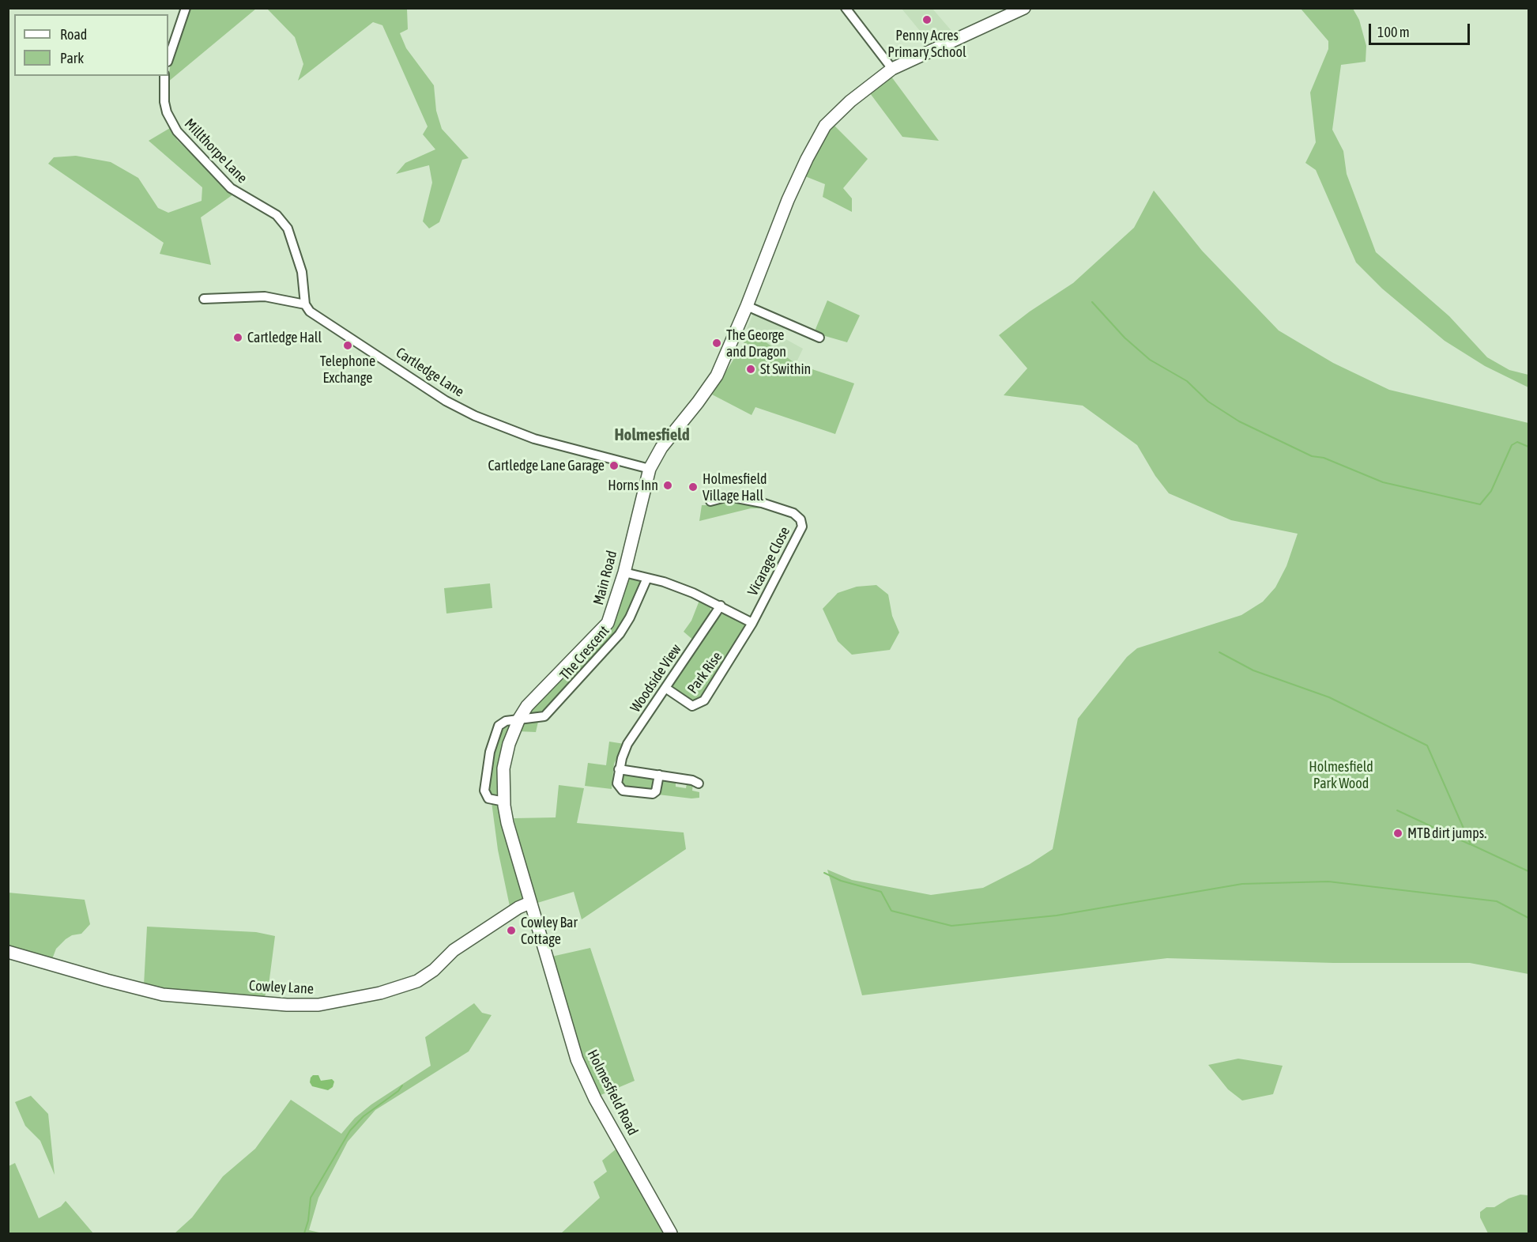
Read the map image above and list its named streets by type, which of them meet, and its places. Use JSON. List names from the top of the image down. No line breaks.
{"streets":{"main road":["Main Road","Cowley Lane","Holmesfield Road"],"street":["Millthorpe Lane","Cartledge Lane","Vicarage Close","The Crescent","Park Rise","Woodside View"]},"crossings":[["Millthorpe Lane","Cartledge Lane"],["Cartledge Lane","Main Road"],["Vicarage Close","Park Rise"],["Main Road","The Crescent"],["Main Road","Cowley Lane"],["Main Road","Holmesfield Road"],["Park Rise","Woodside View"],["Cowley Lane","Holmesfield Road"]],"districts":["Holmesfield"],"parks":["Holmesfield Park Wood"],"places":["Penny Acres Primary School","Cartledge Hall","The George and Dragon","Telephone Exchange","St Swithin","Cartledge Lane Garage","Horns Inn","Holmesfield Village Hall","MTB dirt jumps.","Cowley Bar Cottage"],"legend":["Road","Park"],"scale_bar":"100 m"}
